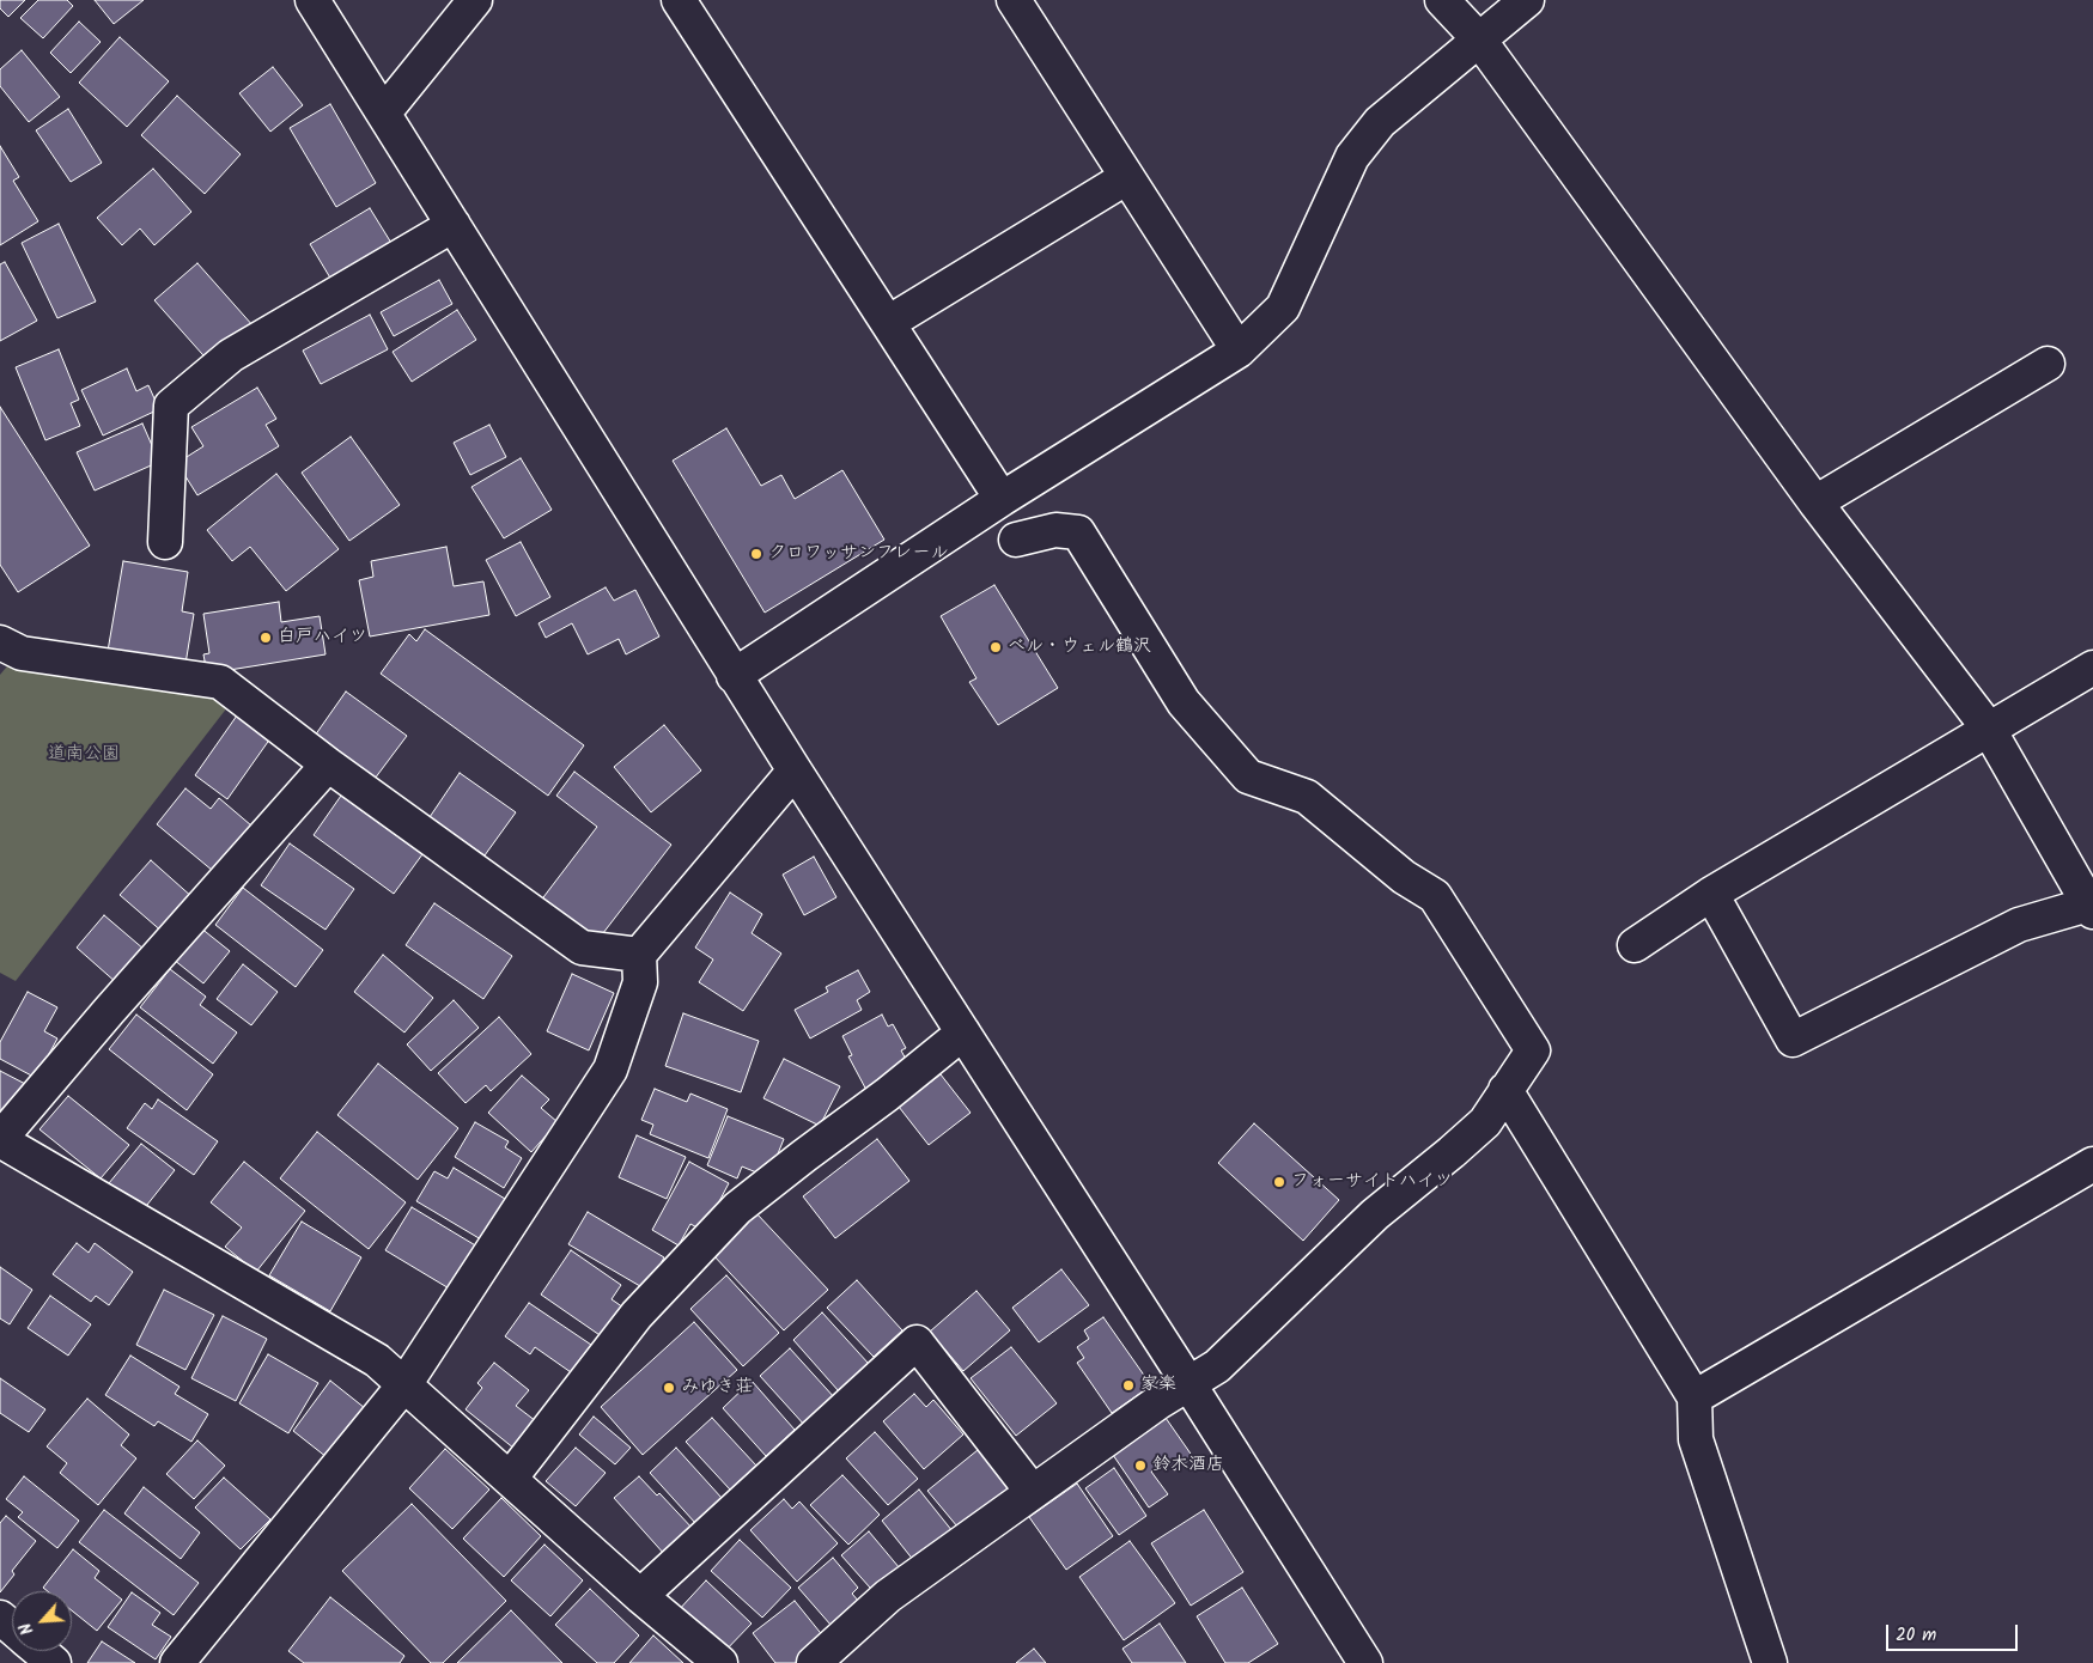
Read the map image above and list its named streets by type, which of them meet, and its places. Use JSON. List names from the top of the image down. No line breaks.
{"parks":["道南公園"],"places":["クロワッサンフレール","白戸ハイツ","ベル・ウェル鶴沢","フォーサイトハイツ","家楽","みゆき荘","鈴木酒店"],"scale_bar":"20 m","north":"bottom left"}
